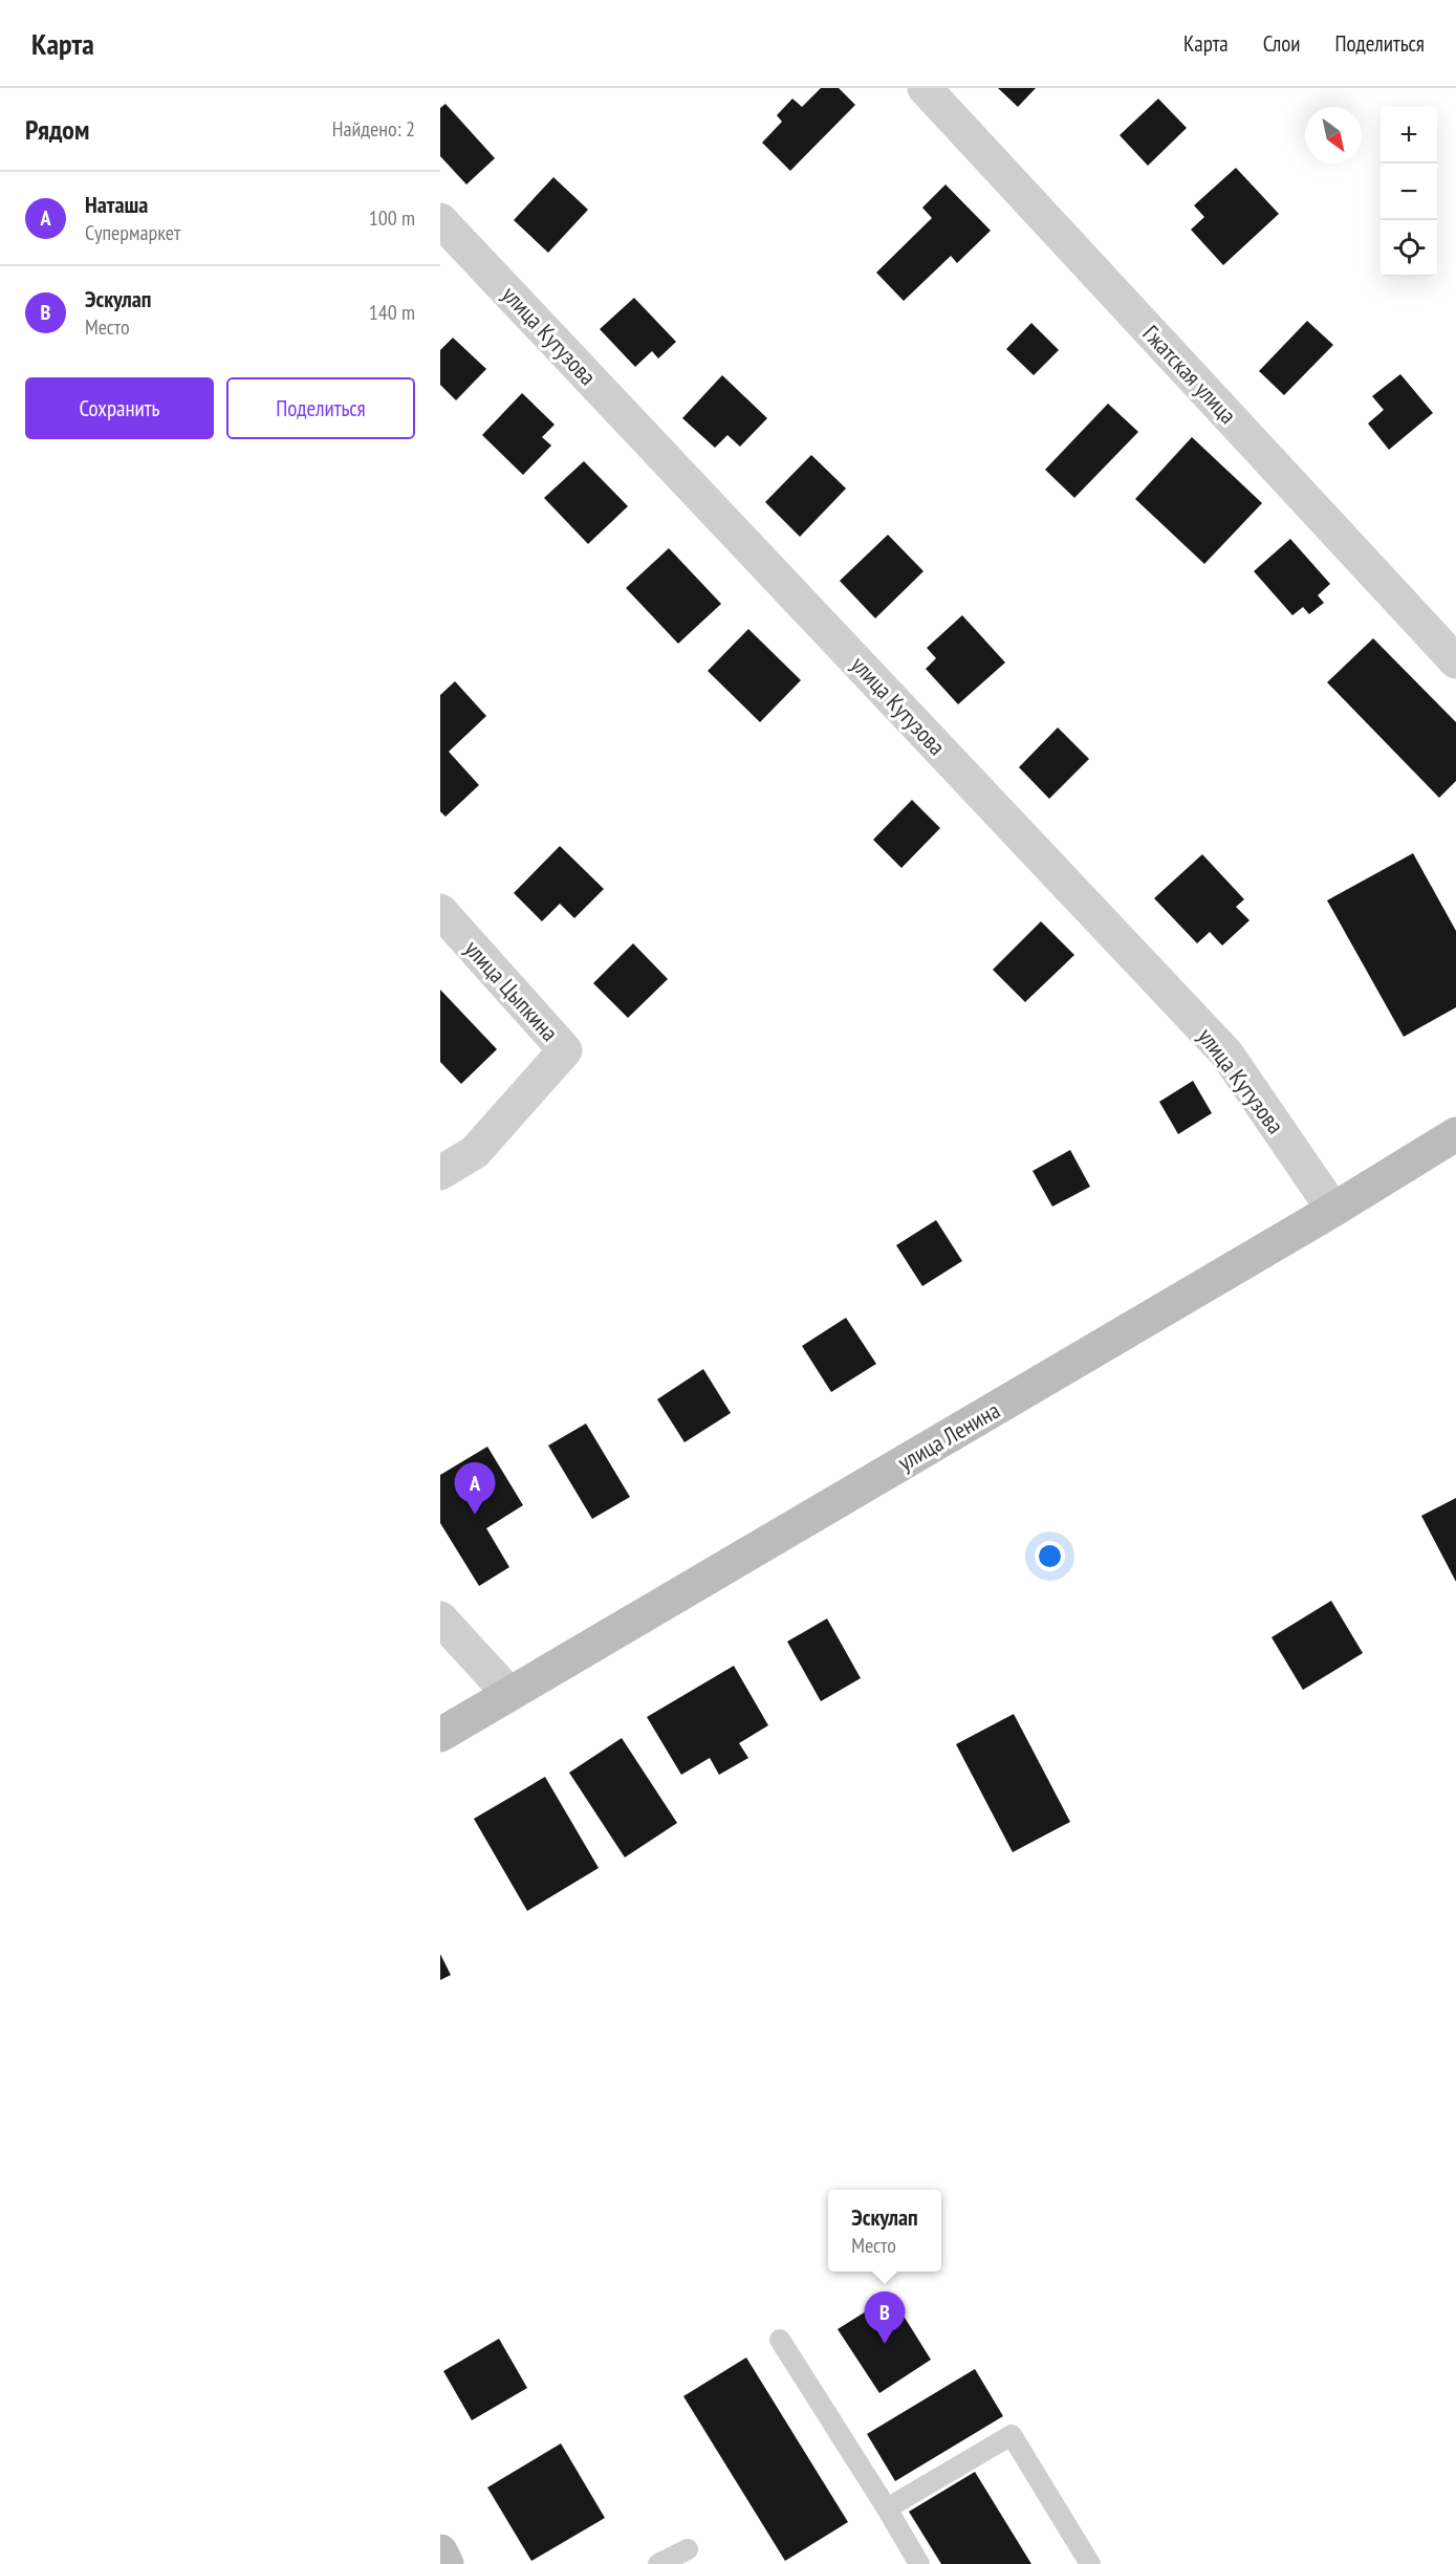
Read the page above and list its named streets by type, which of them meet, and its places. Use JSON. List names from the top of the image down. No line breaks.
{"streets":{"main road":["улица Ленина"],"street":["улица Кутузова","Гжатская улица","улица Цыпкина"]},"crossings":[["улица Кутузова","улица Ленина"]],"north":"bottom right","page":{"header":"Карта","nav":["Карта","Слои","Поделиться"],"heading":["Рядом","Найдено: 2"],"map_buttons":["+","−"],"list":[{"mark":"A","name":"Наташа","note":"Супермаркет","value":"100 m"},{"mark":"B","name":"Эскулап","note":"Место","value":"140 m"}],"buttons":["Сохранить","Поделиться"],"pins":["A","B"],"popup":["Эскулап","Место"]}}
